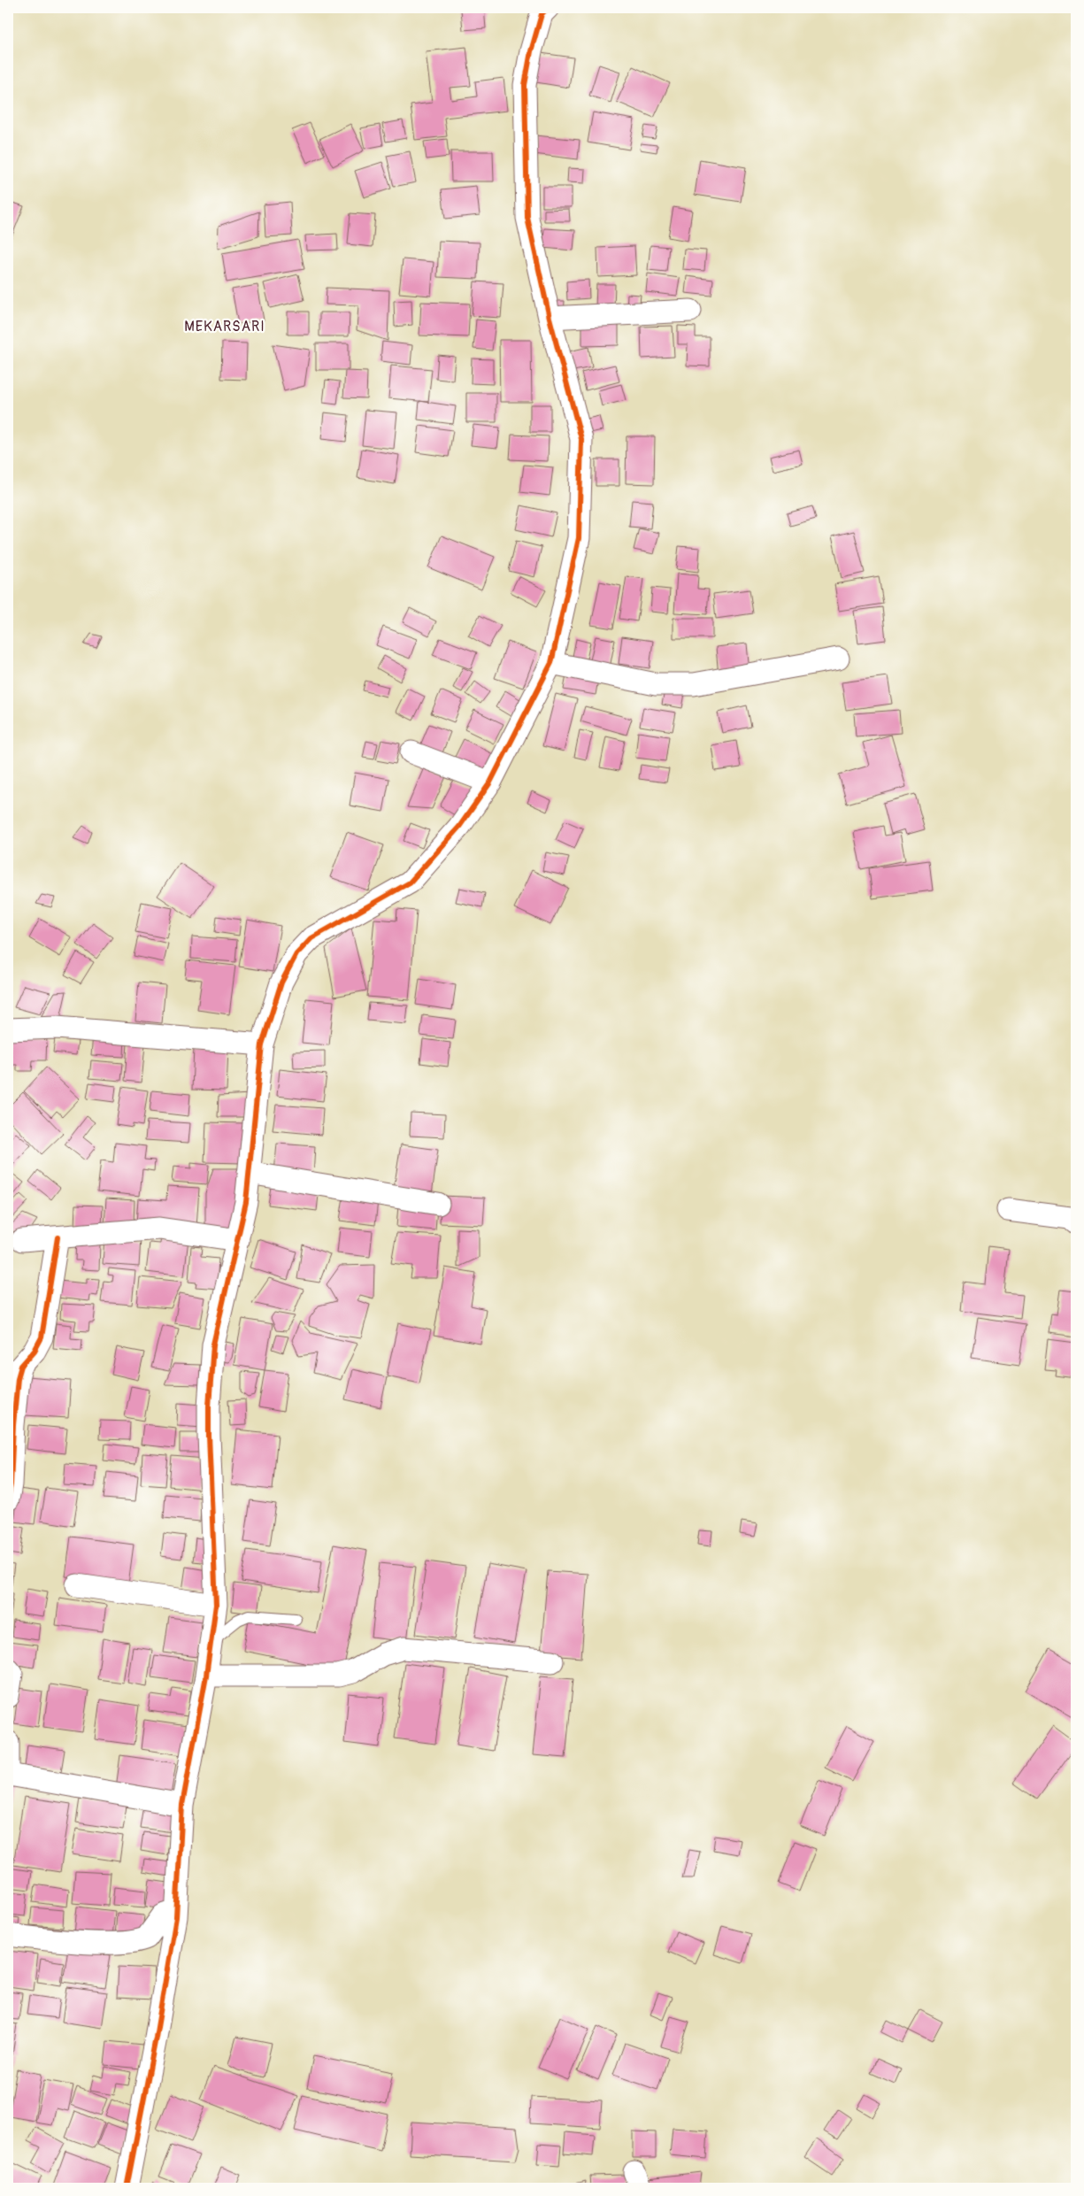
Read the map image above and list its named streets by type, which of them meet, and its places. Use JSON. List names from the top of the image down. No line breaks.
{"districts":["MEKARSARI"]}
